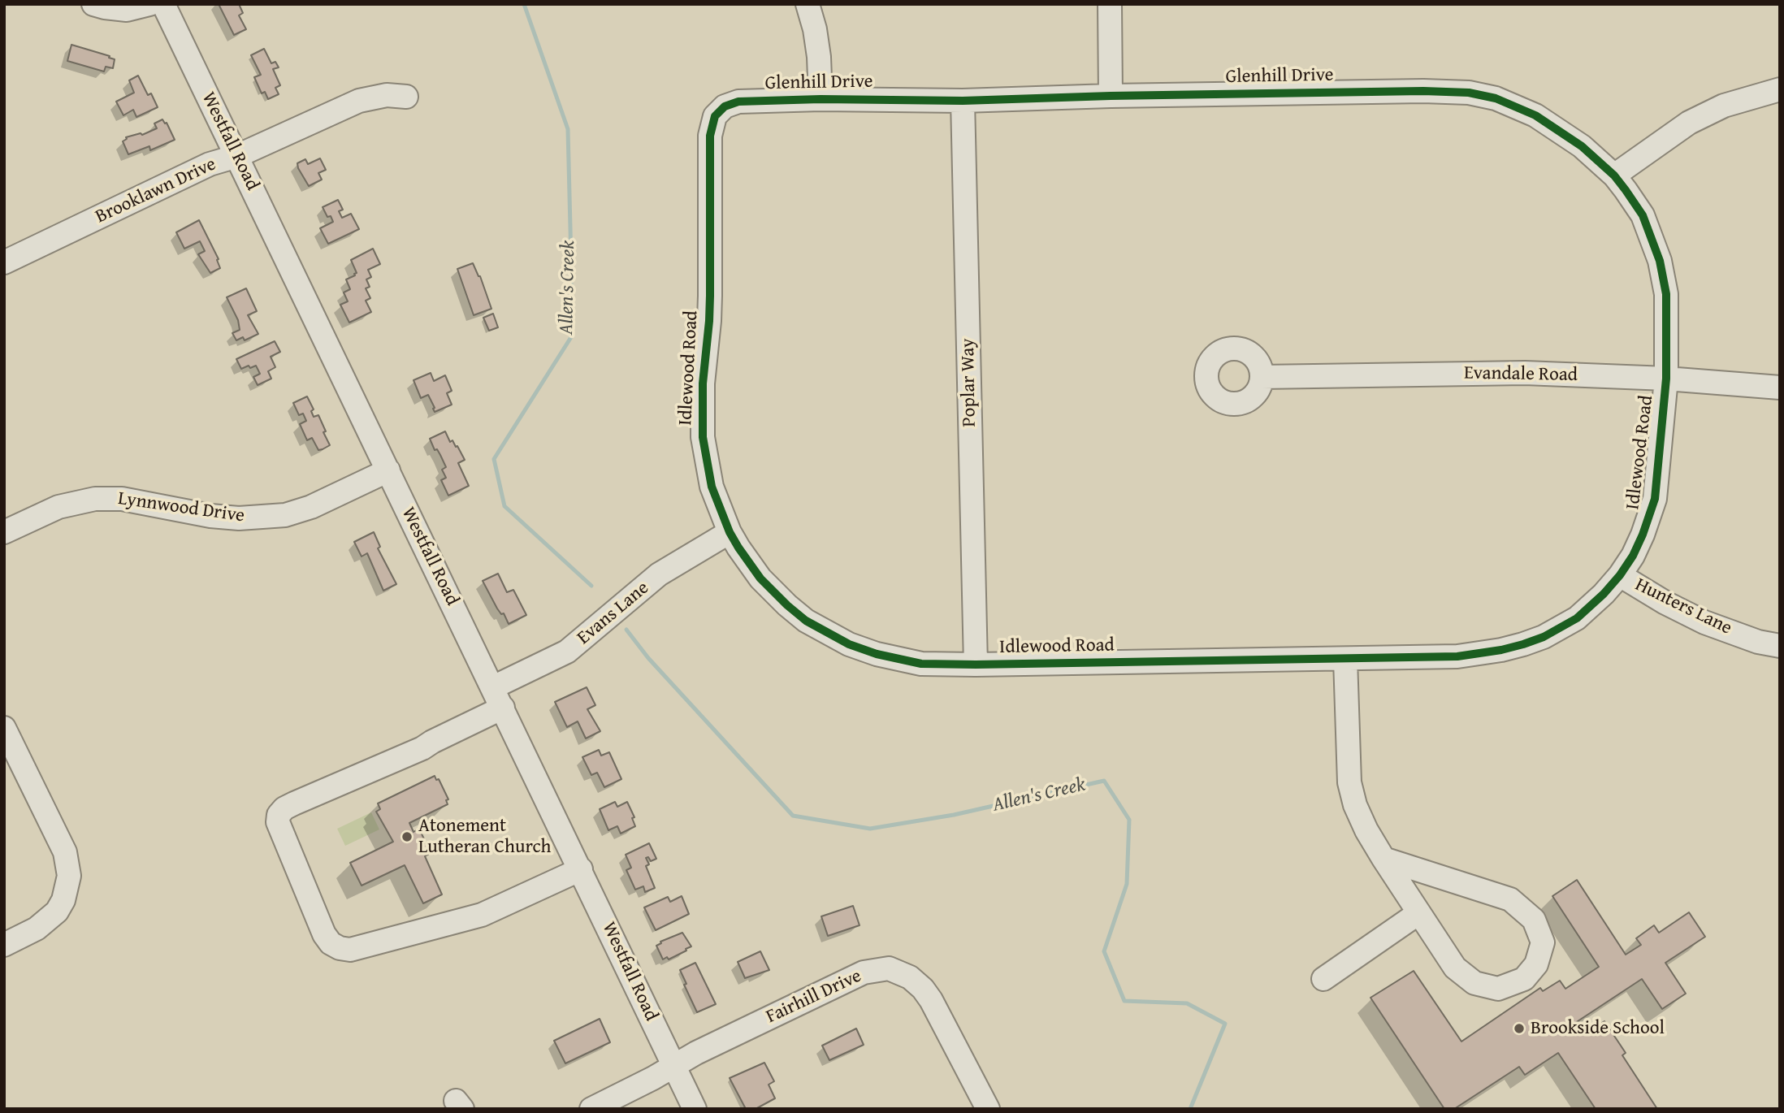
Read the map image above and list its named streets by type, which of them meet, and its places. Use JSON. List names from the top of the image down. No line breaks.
{"streets":{"street":["Glenhill Drive","Westfall Road","Brooklawn Drive","Idlewood Road","Evandale Road","Poplar Way","Lynnwood Drive","Hunters Lane","Evans Lane","Fairhill Drive"]},"crossings":[["Glenhill Drive","Idlewood Road"],["Glenhill Drive","Evandale Road"],["Glenhill Drive","Poplar Way"],["Westfall Road","Brooklawn Drive"],["Westfall Road","Lynnwood Drive"],["Westfall Road","Evans Lane"],["Westfall Road","Fairhill Drive"],["Idlewood Road","Evandale Road"],["Idlewood Road","Poplar Way"],["Idlewood Road","Hunters Lane"],["Idlewood Road","Evans Lane"]],"water":["Allen's Creek"],"places":["Atonement Lutheran Church","Brookside School"]}
